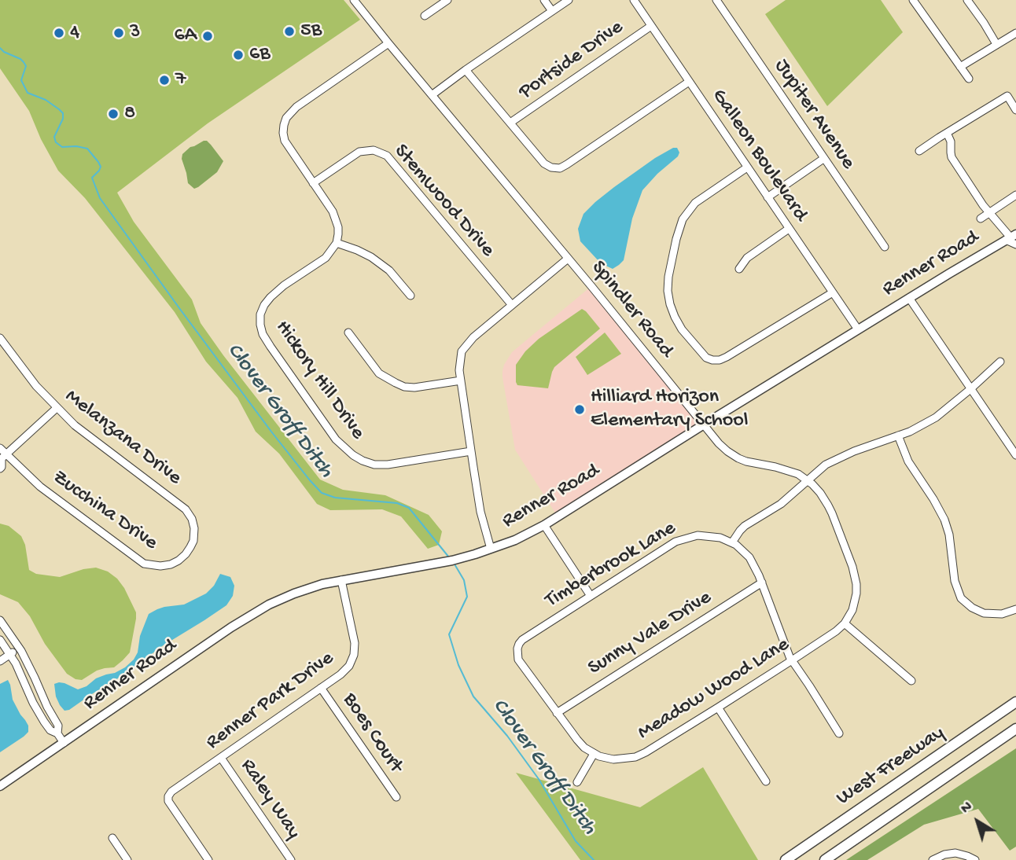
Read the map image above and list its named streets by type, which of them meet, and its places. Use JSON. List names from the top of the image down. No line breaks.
{"streets":{"highway":["West Freeway"],"main road":["Renner Road"],"street":["Portside Drive","Jupiter Avenue","Galleon Boulevard","Stemwood Drive","Spindler Road","Hickory Hill Drive","Melanzana Drive","Zucchina Drive","Timberbrook Lane","Sunny Vale Drive","Meadow Wood Lane","Renner Park Drive","Boes Court","Raley Way"]},"crossings":[["Portside Drive","Galleon Boulevard"],["Galleon Boulevard","Renner Road"],["Renner Road","Spindler Road"],["Renner Road","Renner Park Drive"],["Spindler Road","Meadow Wood Lane"],["Melanzana Drive","Zucchina Drive"],["Timberbrook Lane","Sunny Vale Drive"],["Renner Park Drive","Boes Court"],["Renner Park Drive","Raley Way"]],"water":["Clover Groff Ditch"],"places":["5B","4","3","6A","6B","7","8","Hilliard Horizon Elementary School"],"north":"top left"}
